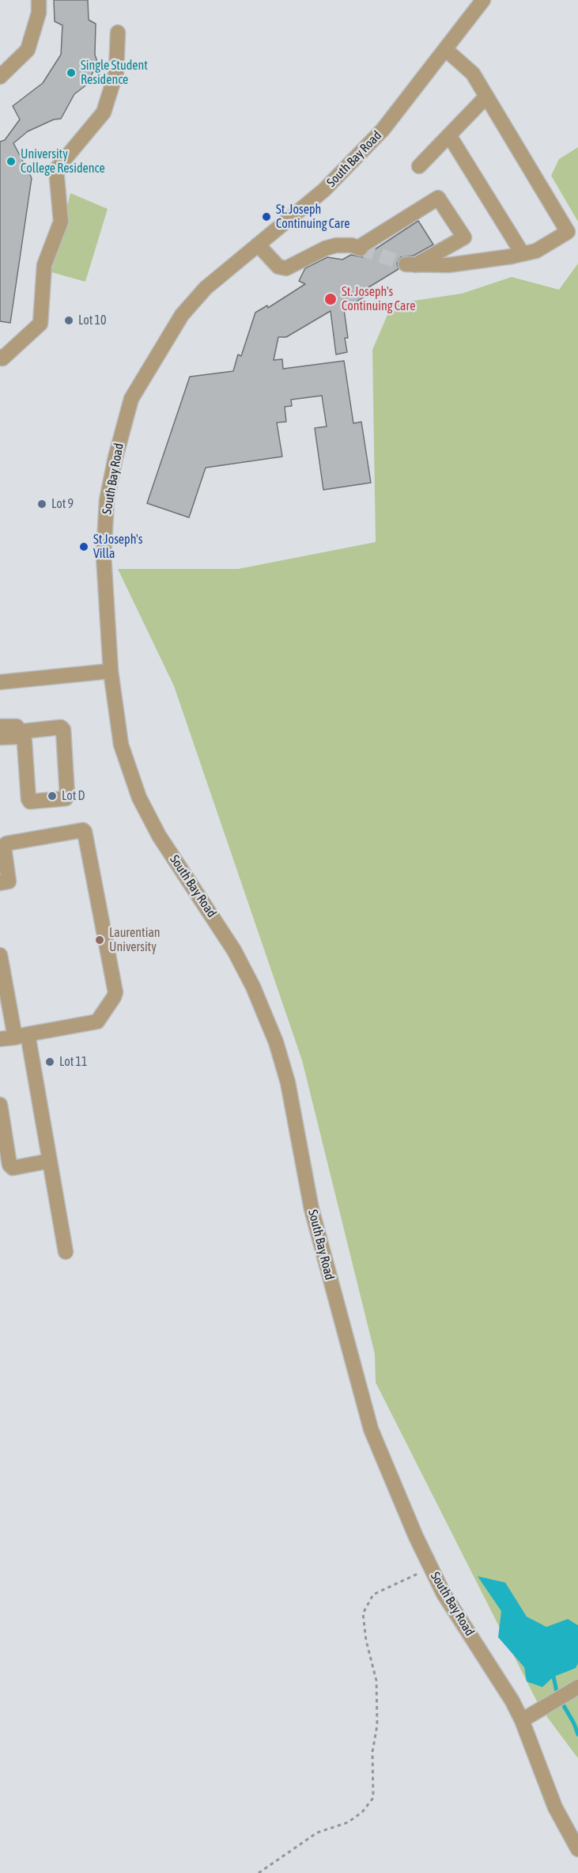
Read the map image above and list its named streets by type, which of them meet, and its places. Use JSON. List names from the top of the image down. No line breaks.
{"streets":{"street":["South Bay Road"]},"places":["Single Student Residence","University College Residence","St. Joseph Continuing Care","St. Joseph's Continuing Care","Lot 10","Lot 9","St Joseph's Villa","Lot D","Laurentian University","Lot 11"]}
